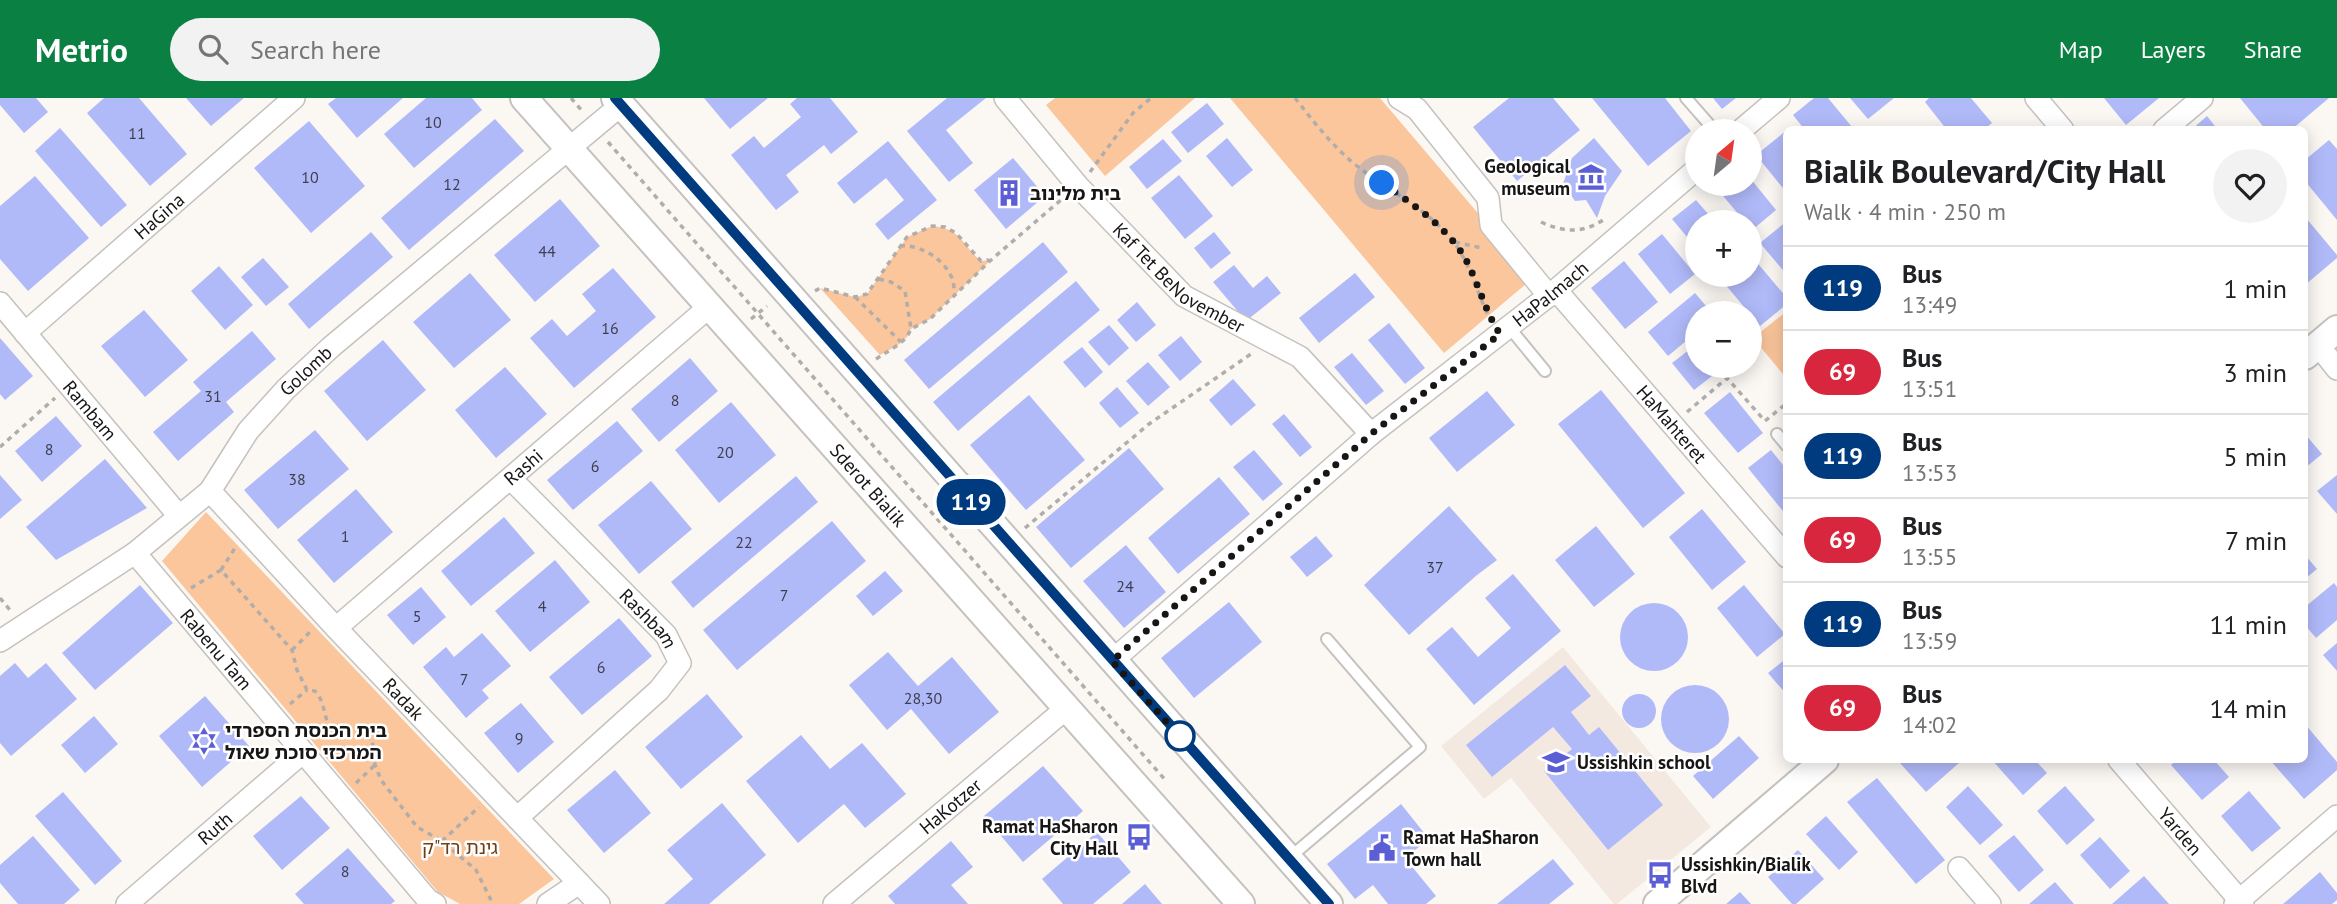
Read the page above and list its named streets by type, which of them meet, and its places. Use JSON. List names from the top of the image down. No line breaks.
{"streets":{"street":["HaGina","Kaf Tet BeNovember","HaPalmach","Golomb","Rambam","HaMahteret","Rashi","Sderot Bialik","Rashbam","Rabenu Tam","Radak","HaKotzer","Ruth","Yarden"]},"crossings":[["HaGina","Rambam"],["Kaf Tet BeNovember","HaPalmach"],["HaPalmach","HaMahteret"],["Golomb","Rambam"],["Golomb","Sderot Bialik"],["Golomb","Rabenu Tam"],["Golomb","Radak"],["Rashi","Sderot Bialik"],["Rashi","Rashbam"],["Rashi","Radak"],["Sderot Bialik","HaKotzer"],["Rashbam","Radak"],["Rabenu Tam","Ruth"]],"parks":["גינת רד\"ק"],"places":{"museum":["Geological museum"],"building":["בית מלינוב"],"synagogue":["בית הכנסת הספרדי המרכזי סוכת שאול"],"school or university":["Ussishkin school"],"bus stop":["Ramat HaSharon City Hall","Ussishkin/Bialik Blvd"],"public building":["Ramat HaSharon Town hall"]},"lines":["bus line 119"],"house_numbers":["10","11","10","12","44","16","31","8","8","20","6","38","1","22","37","24","7","4","5","6","7","28,30","9","8"],"north":"top right","page":{"header":"Metrio","search":"Search here","nav":["Map","Layers","Share"],"on_map":"119","map_buttons":["+","−"],"heading":["Bialik Boulevard/City Hall","Walk · 4 min · 250 m"],"list":[{"mark":"119","name":"Bus","note":"13:49","value":"1 min"},{"mark":"69","name":"Bus","note":"13:51","value":"3 min"},{"mark":"119","name":"Bus","note":"13:53","value":"5 min"},{"mark":"69","name":"Bus","note":"13:55","value":"7 min"},{"mark":"119","name":"Bus","note":"13:59","value":"11 min"},{"mark":"69","name":"Bus","note":"14:02","value":"14 min"}]}}
